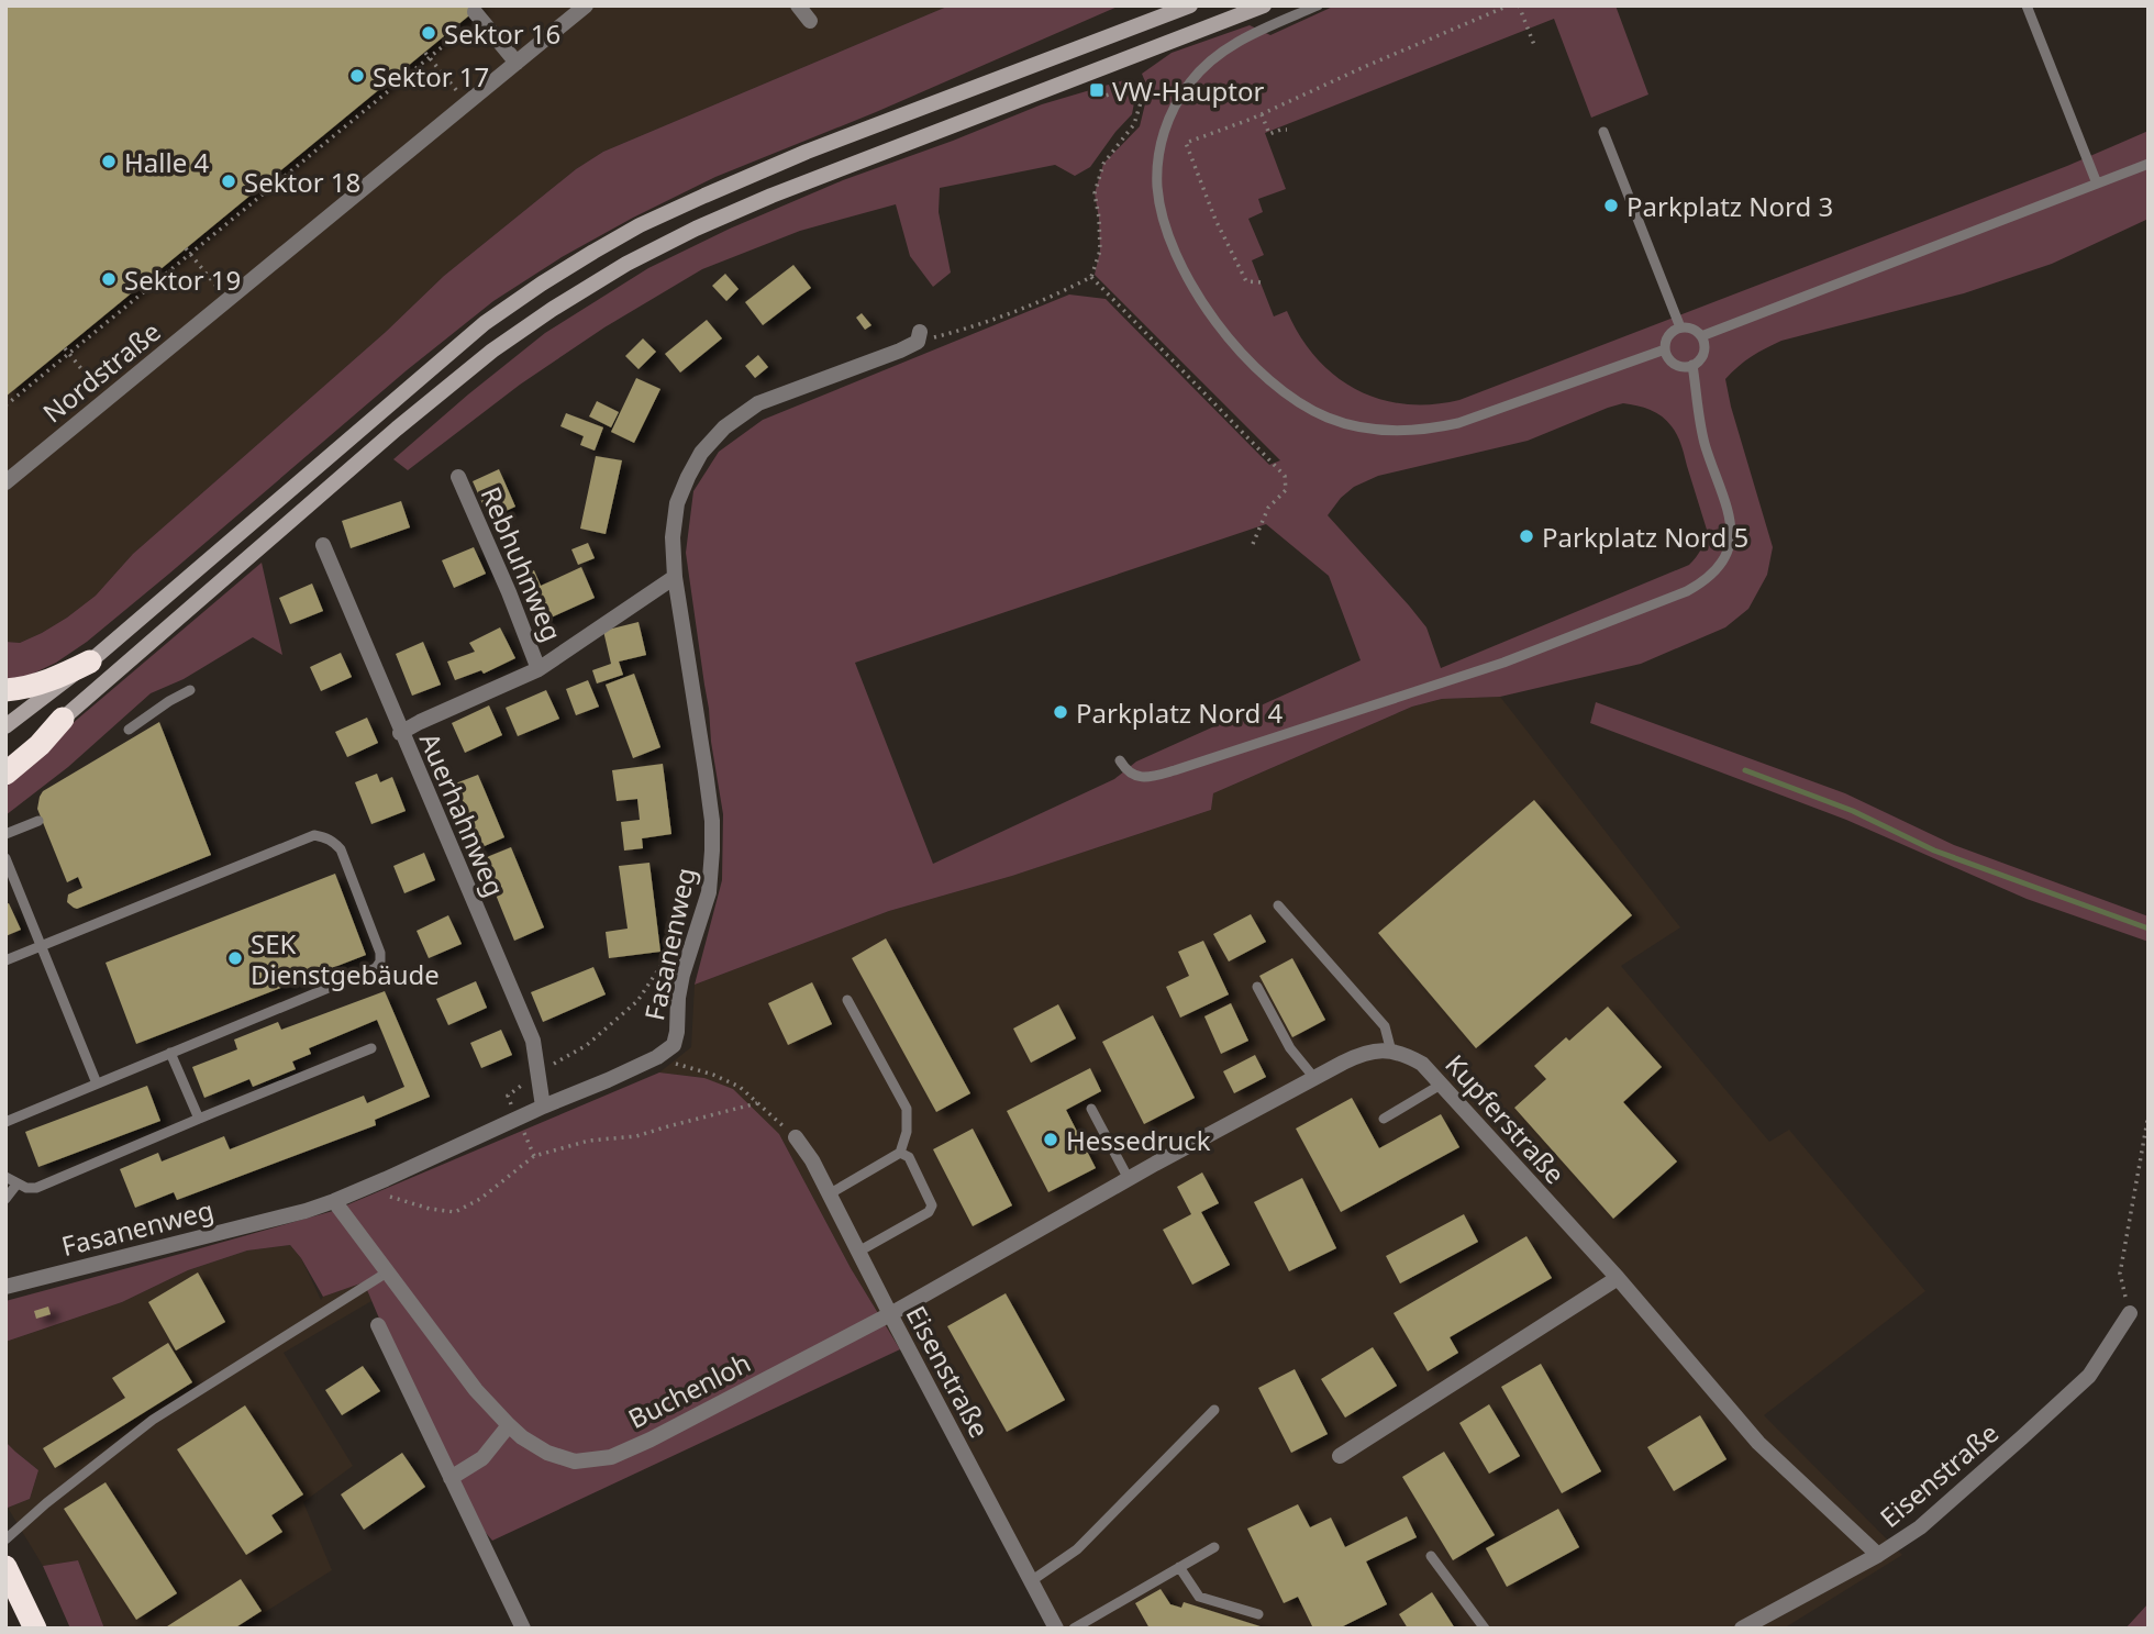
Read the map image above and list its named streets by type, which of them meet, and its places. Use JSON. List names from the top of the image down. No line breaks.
{"streets":{"street":["Nordstraße","Rebhuhnweg","Auerhahnweg","Fasanenweg","Kupferstraße","Eisenstraße","Buchenloh"]},"crossings":[["Auerhahnweg","Fasanenweg"],["Fasanenweg","Buchenloh"],["Kupferstraße","Eisenstraße"],["Eisenstraße","Buchenloh"]],"places":{"other":["Sektor 16","Sektor 17","Halle 4","Sektor 18","Parkplatz Nord 3","Sektor 19","Parkplatz Nord 5","Parkplatz Nord 4","SEK Dienstgebäude","Hessedruck"],"transit":["VW-Hauptor"]}}
